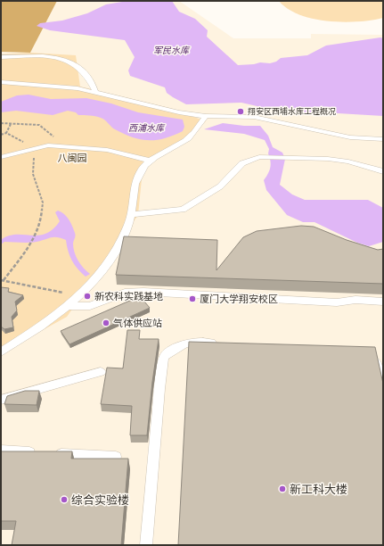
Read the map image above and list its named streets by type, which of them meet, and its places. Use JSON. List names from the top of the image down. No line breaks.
{"water":["军民水库","西浦水库"],"parks":["八闽园"],"places":["翔安区西埔水库工程概况","新农科实践基地","厦门大学翔安校区","气体供应站","新工科大楼","综合实验楼"]}
